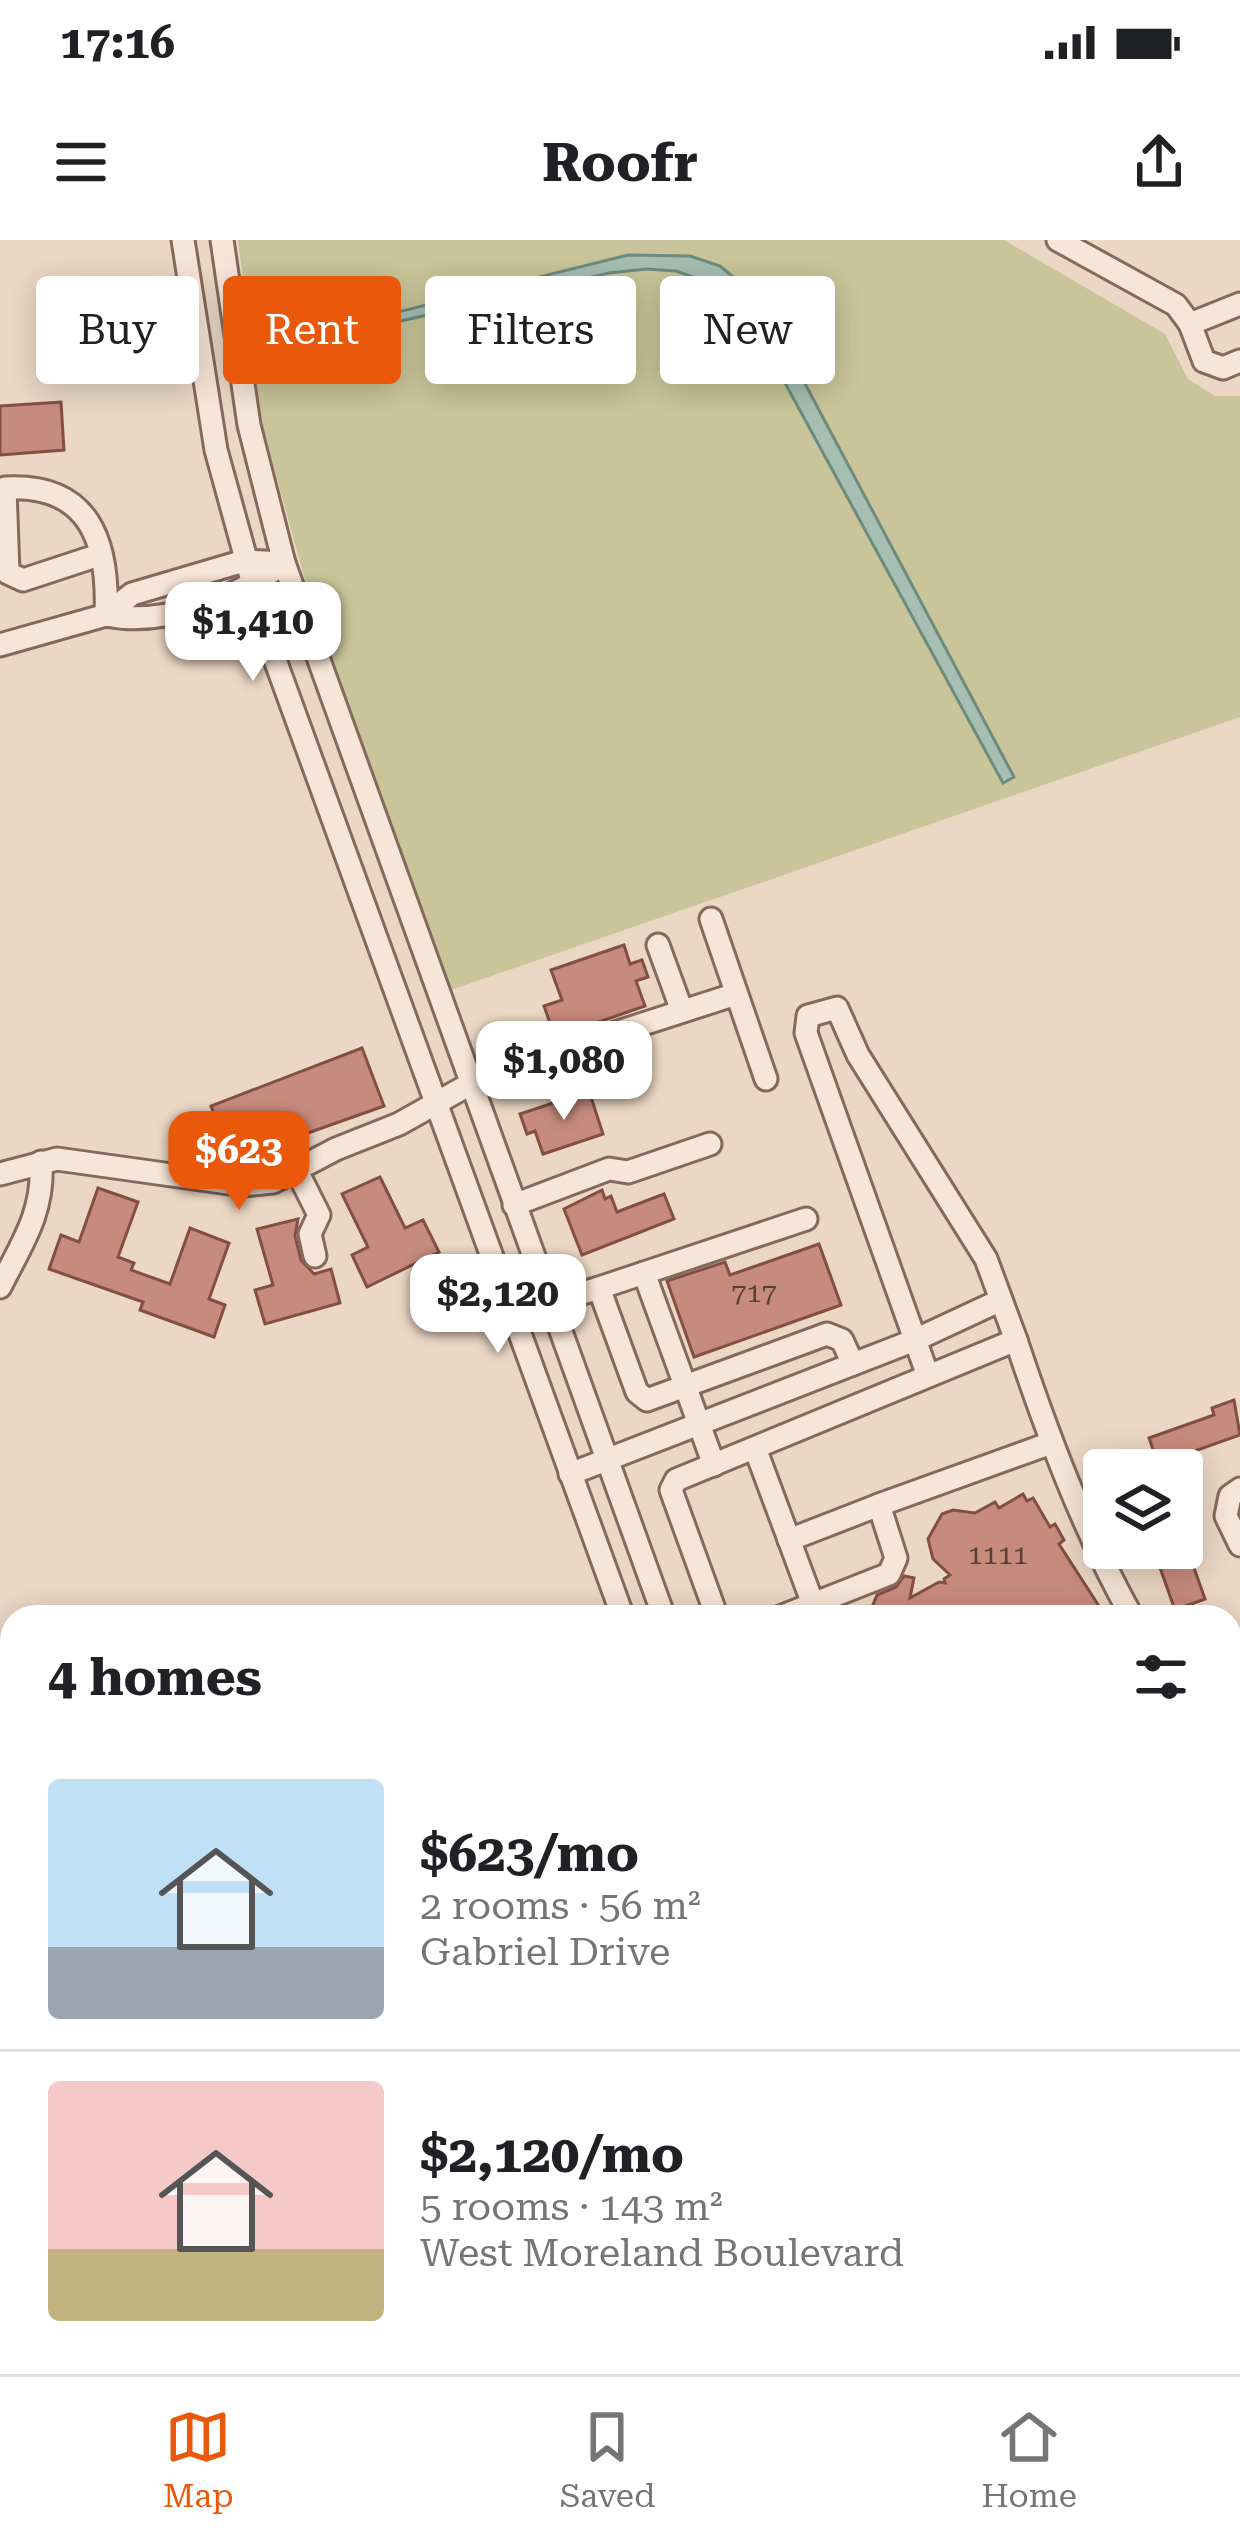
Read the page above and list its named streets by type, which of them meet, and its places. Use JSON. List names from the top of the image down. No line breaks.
{"house_numbers":["717","1111"],"page":{"status":"17:16","header":"Roofr","chip":["Buy","Rent","Filters","New"],"price":["$1,410","$1,080","$623","$2,120"],"heading":"4 homes","list":[{"name":"$623/mo","note":"2 rooms · 56 m² · Gabriel Drive"},{"name":"$2,120/mo","note":"5 rooms · 143 m² · West Moreland Boulevard"}],"tabs":["Map","Saved","Home"]}}
